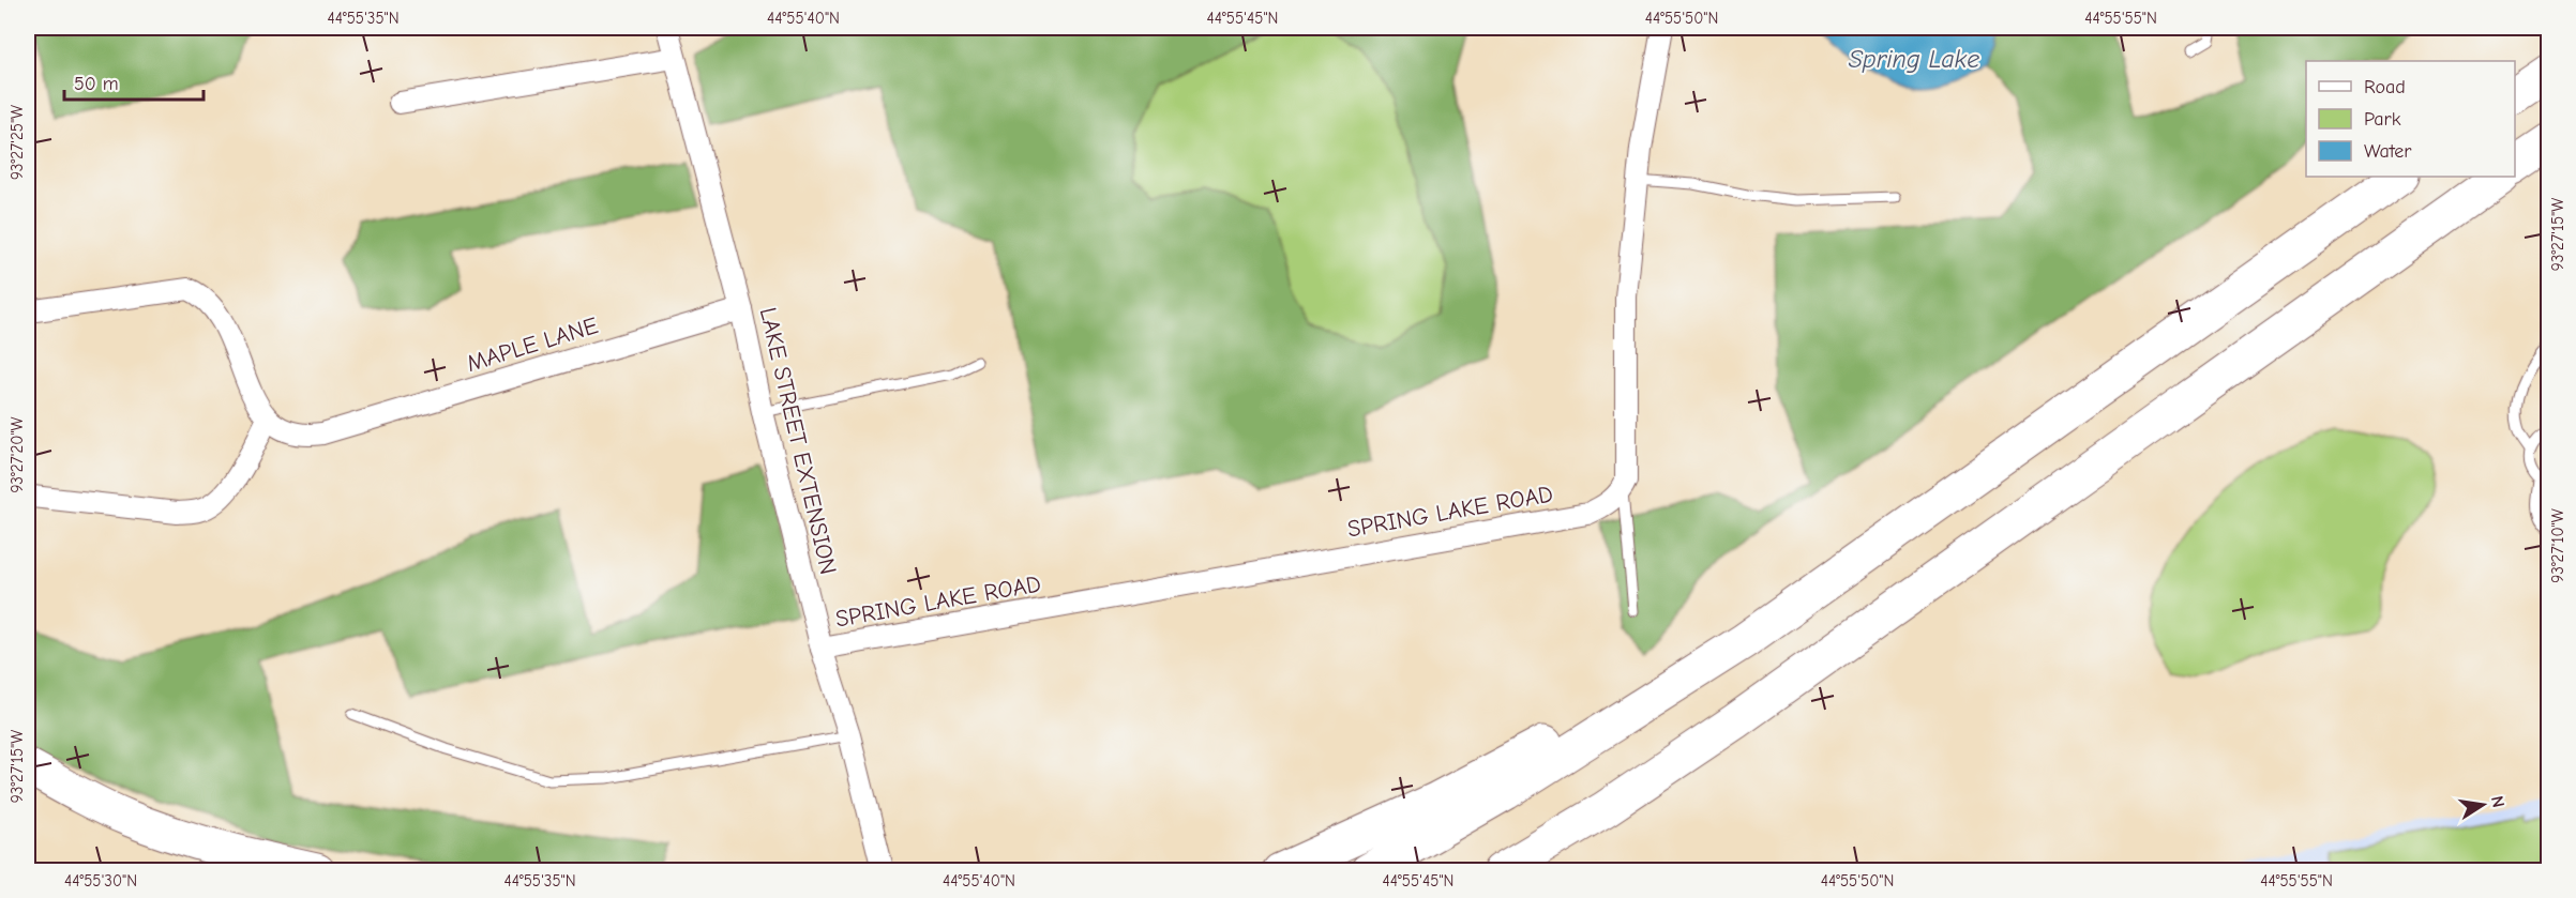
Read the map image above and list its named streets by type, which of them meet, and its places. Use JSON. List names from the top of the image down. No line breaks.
{"streets":{"street":["MAPLE LANE","LAKE STREET EXTENSION","SPRING LAKE ROAD"]},"crossings":[["MAPLE LANE","LAKE STREET EXTENSION"],["LAKE STREET EXTENSION","SPRING LAKE ROAD"]],"water":["Spring Lake"],"legend":["Road","Park","Water"],"scale_bar":"50 m","north":"right","coordinates":["44°55'35\"N","44°55'40\"N","44°55'45\"N","44°55'50\"N","44°55'55\"N","93°27'25\"W","93°27'15\"W","93°27'20\"W","93°27'10\"W","44°55'30\"N"]}
